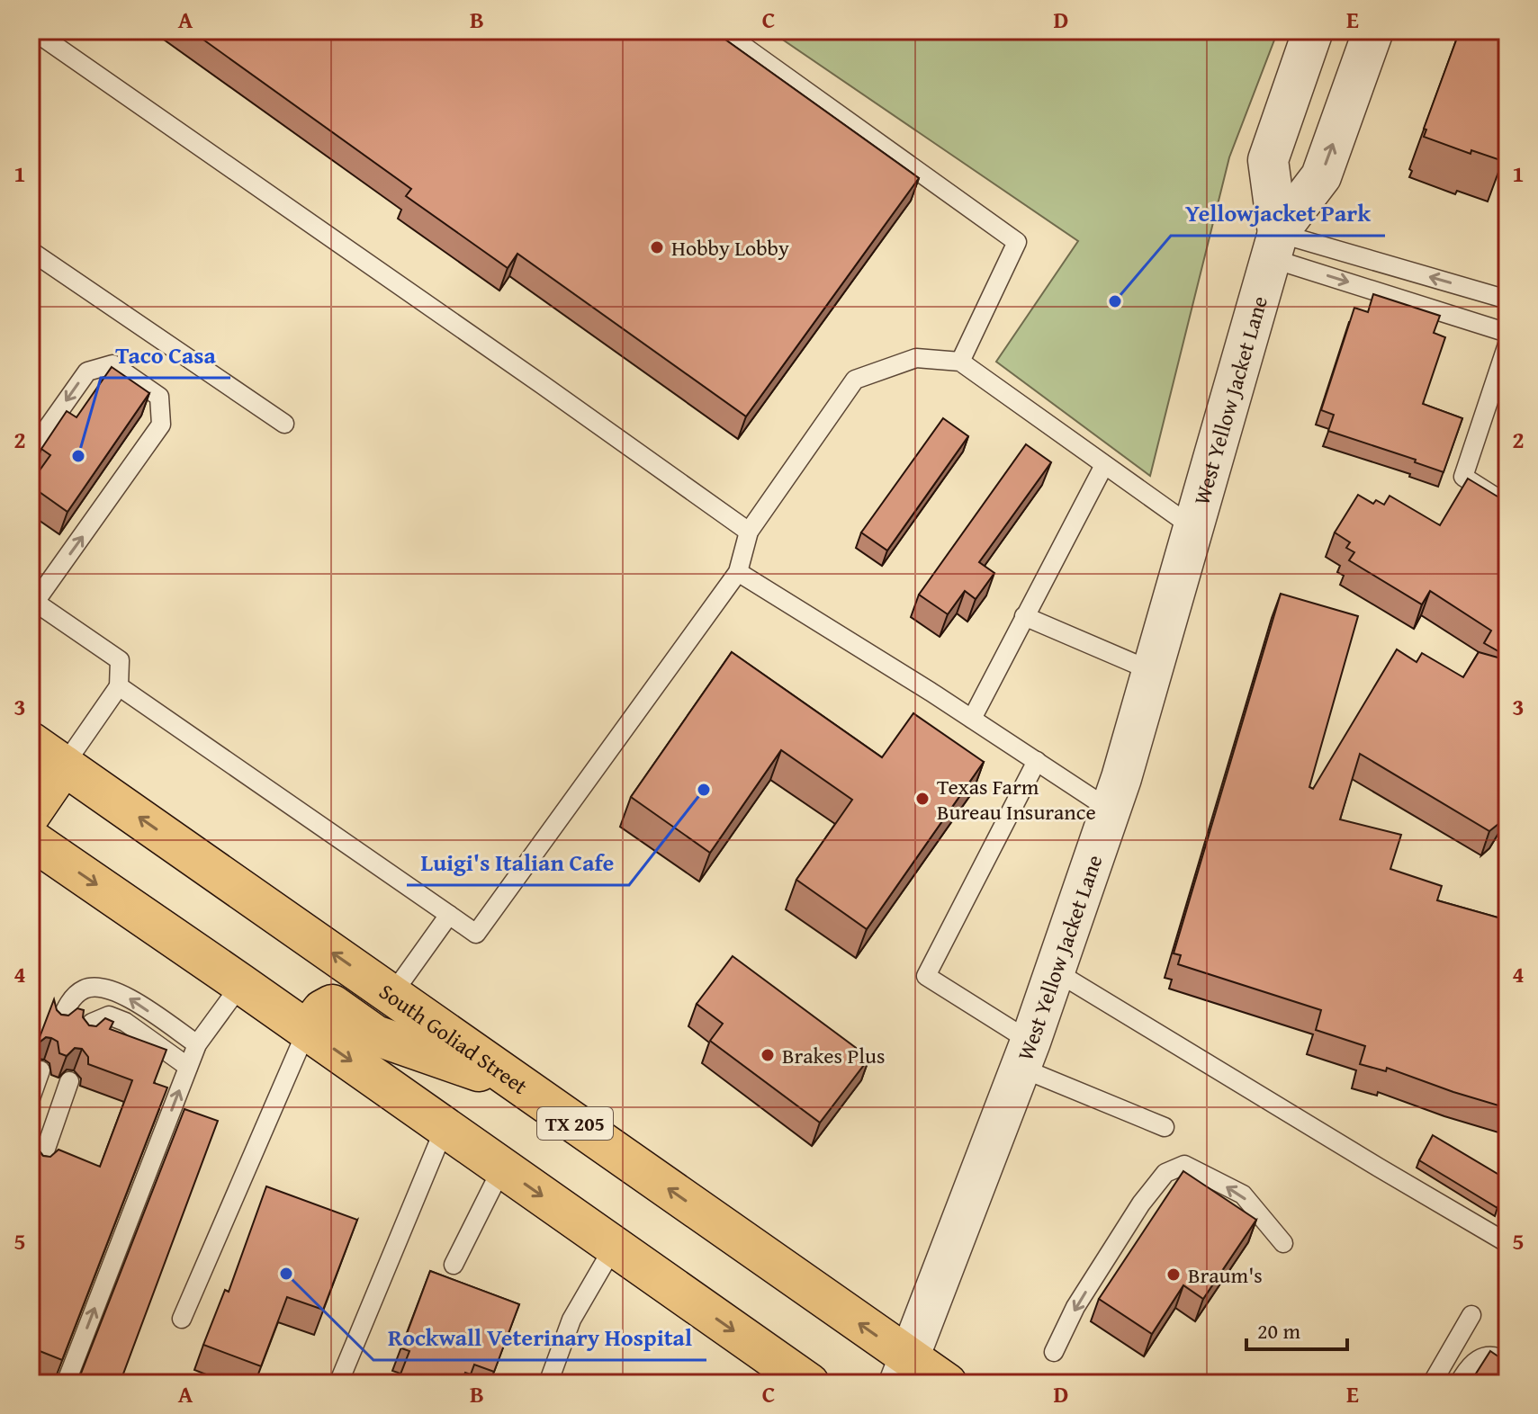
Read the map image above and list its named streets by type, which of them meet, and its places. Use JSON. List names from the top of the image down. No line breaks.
{"streets":{"main road":["South Goliad Street","TX 205"],"street":["West Yellow Jacket Lane"]},"crossings":[["West Yellow Jacket Lane","South Goliad Street"]],"places":["Hobby Lobby","Yellowjacket Park","Taco Casa","Luigi's Italian Cafe","Texas Farm Bureau Insurance","Brakes Plus","Rockwall Veterinary Hospital","Braum's"],"scale_bar":"20 m","grid":{"columns":["A","B","C","D","E"],"rows":["1","2","3","4","5"]}}
